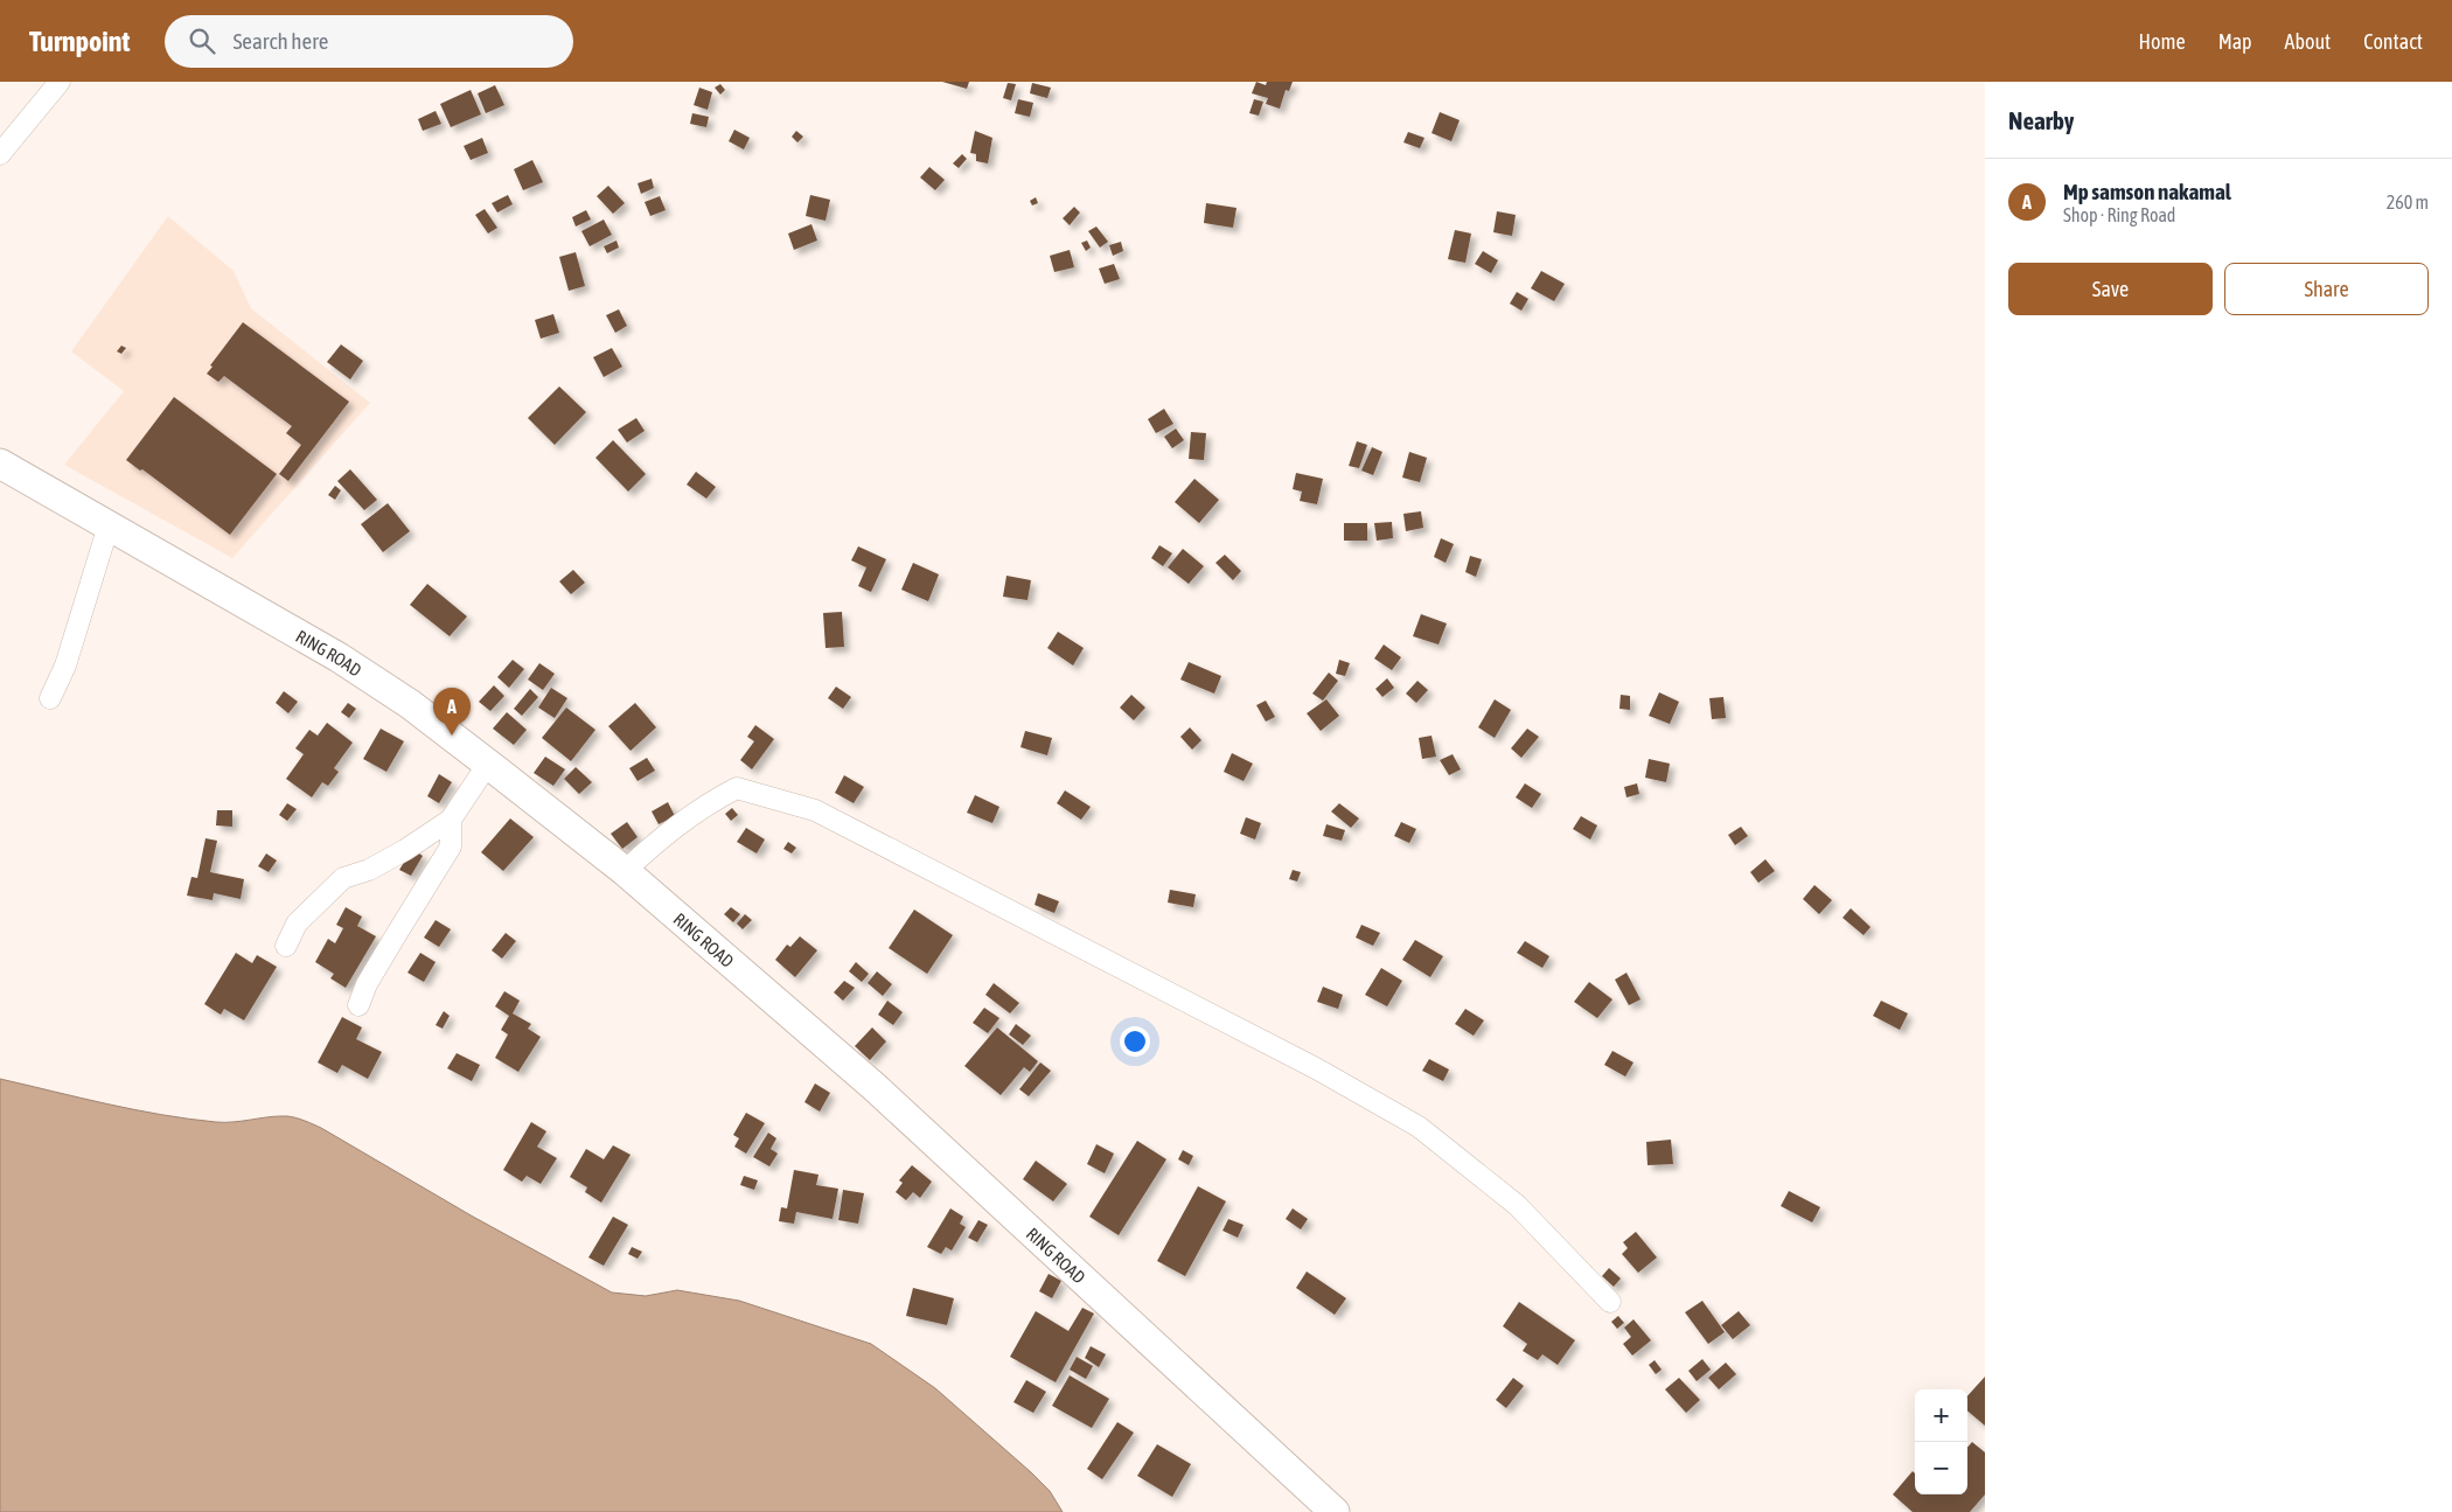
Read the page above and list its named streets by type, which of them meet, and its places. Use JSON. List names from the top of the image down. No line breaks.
{"streets":{"main road":["RING ROAD"]},"page":{"header":"Turnpoint","search":"Search here","nav":["Home","Map","About","Contact"],"heading":"Nearby","list":[{"mark":"A","name":"Mp samson nakamal","note":"Shop · Ring Road","value":"260 m"}],"buttons":["Save","Share"],"pins":"A","map_buttons":["+","−"]}}
